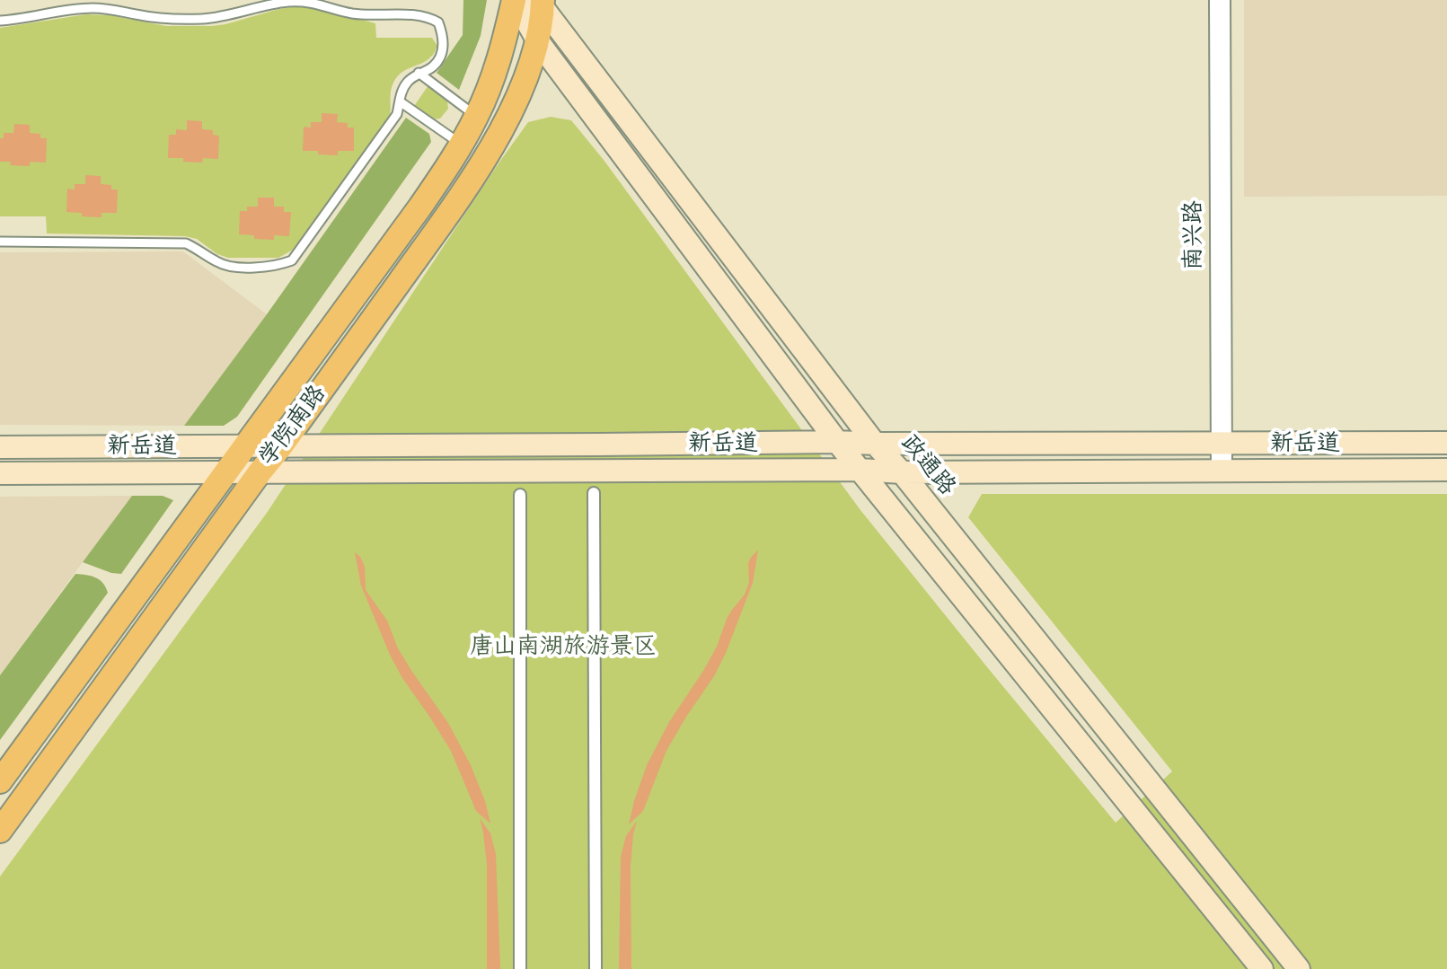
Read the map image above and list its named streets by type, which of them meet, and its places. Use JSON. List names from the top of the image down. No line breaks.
{"streets":{"main road":["学院南路","新岳道","政通路"],"street":["南兴路"]},"crossings":[["南兴路","新岳道"],["学院南路","新岳道"],["学院南路","政通路"],["新岳道","政通路"]],"parks":["唐山南湖旅游景区"]}
